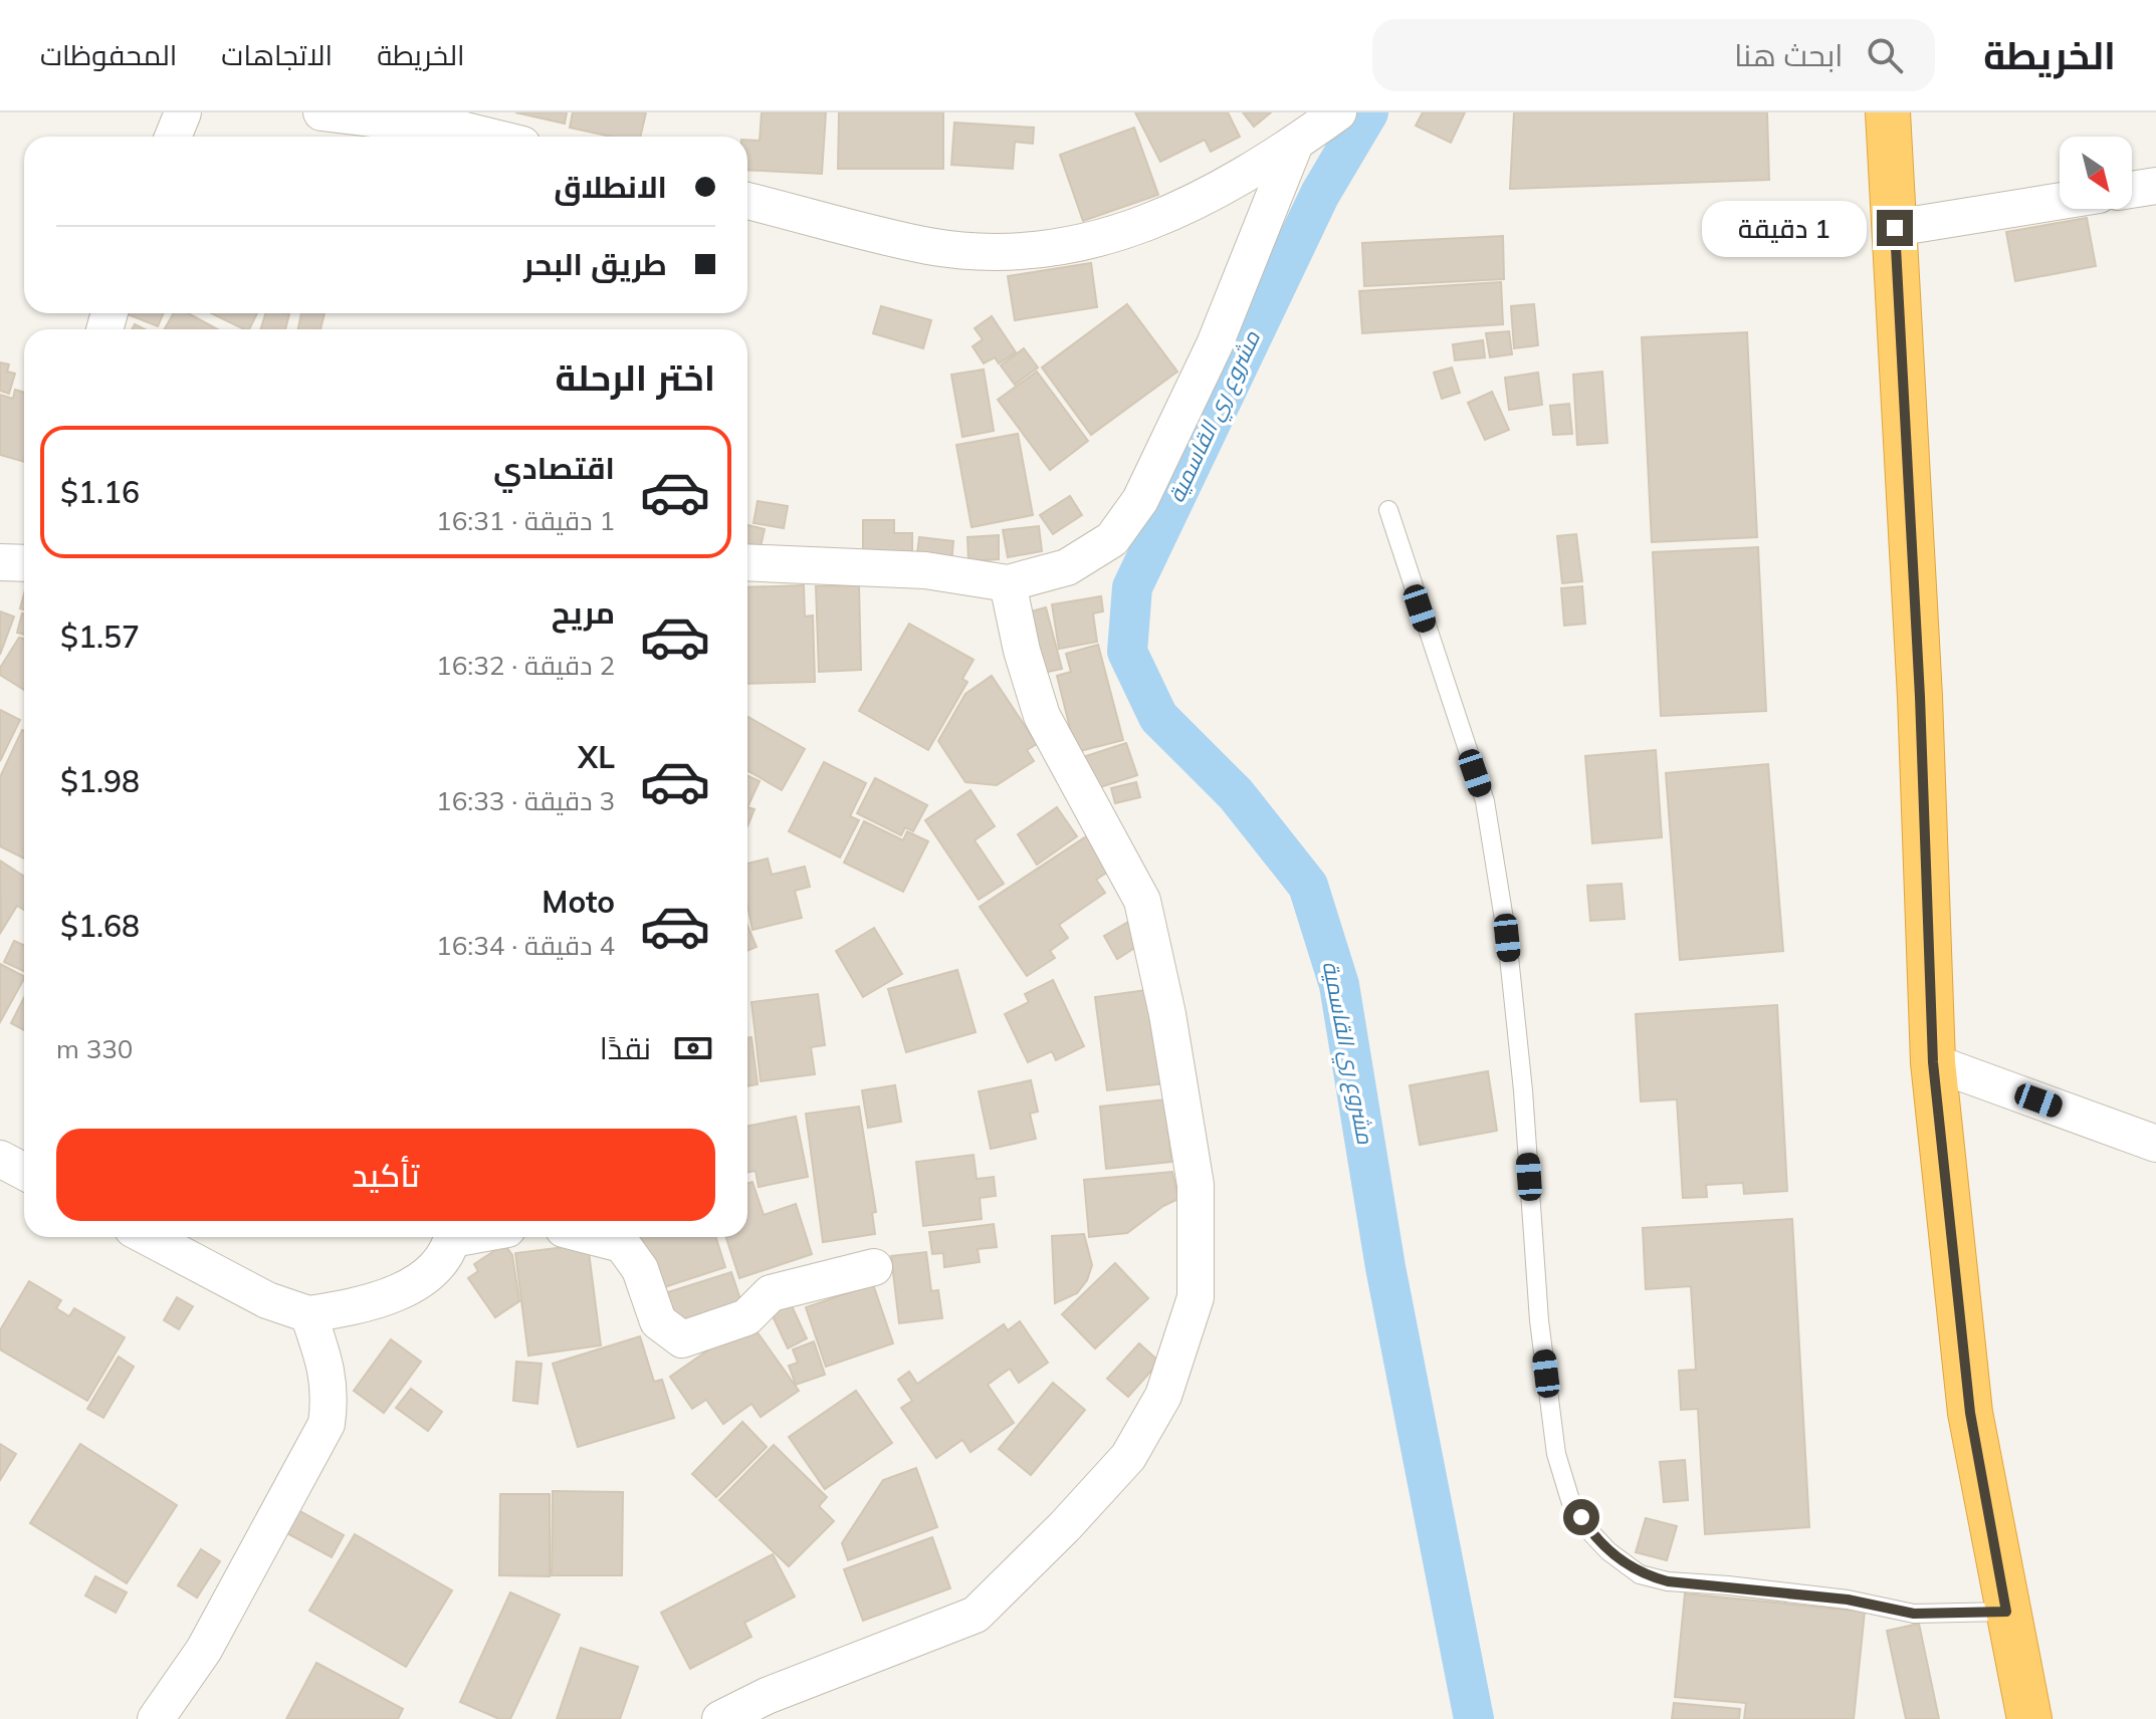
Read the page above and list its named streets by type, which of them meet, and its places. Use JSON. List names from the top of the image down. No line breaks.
{"water":["مشروع ري القاسمية"],"north":"bottom right","page":{"header":"الخريطة","search":"ابحث هنا","nav":["الخريطة","الاتجاهات","المحفوظات"],"banner":["الانطلاق","طريق البحر"],"bubble":"1 دقيقة","heading":"اختر الرحلة","list":[{"name":"اقتصادي","note":"1 دقيقة · 16:31","value":"$1.16"},{"name":"مريح","note":"2 دقيقة · 16:32","value":"$1.57"},{"name":"XL","note":"3 دقيقة · 16:33","value":"$1.98"},{"name":"Moto","note":"4 دقيقة · 16:34","value":"$1.68"}],"pay":["نقدًا","330 m"],"buttons":"تأكيد"}}
